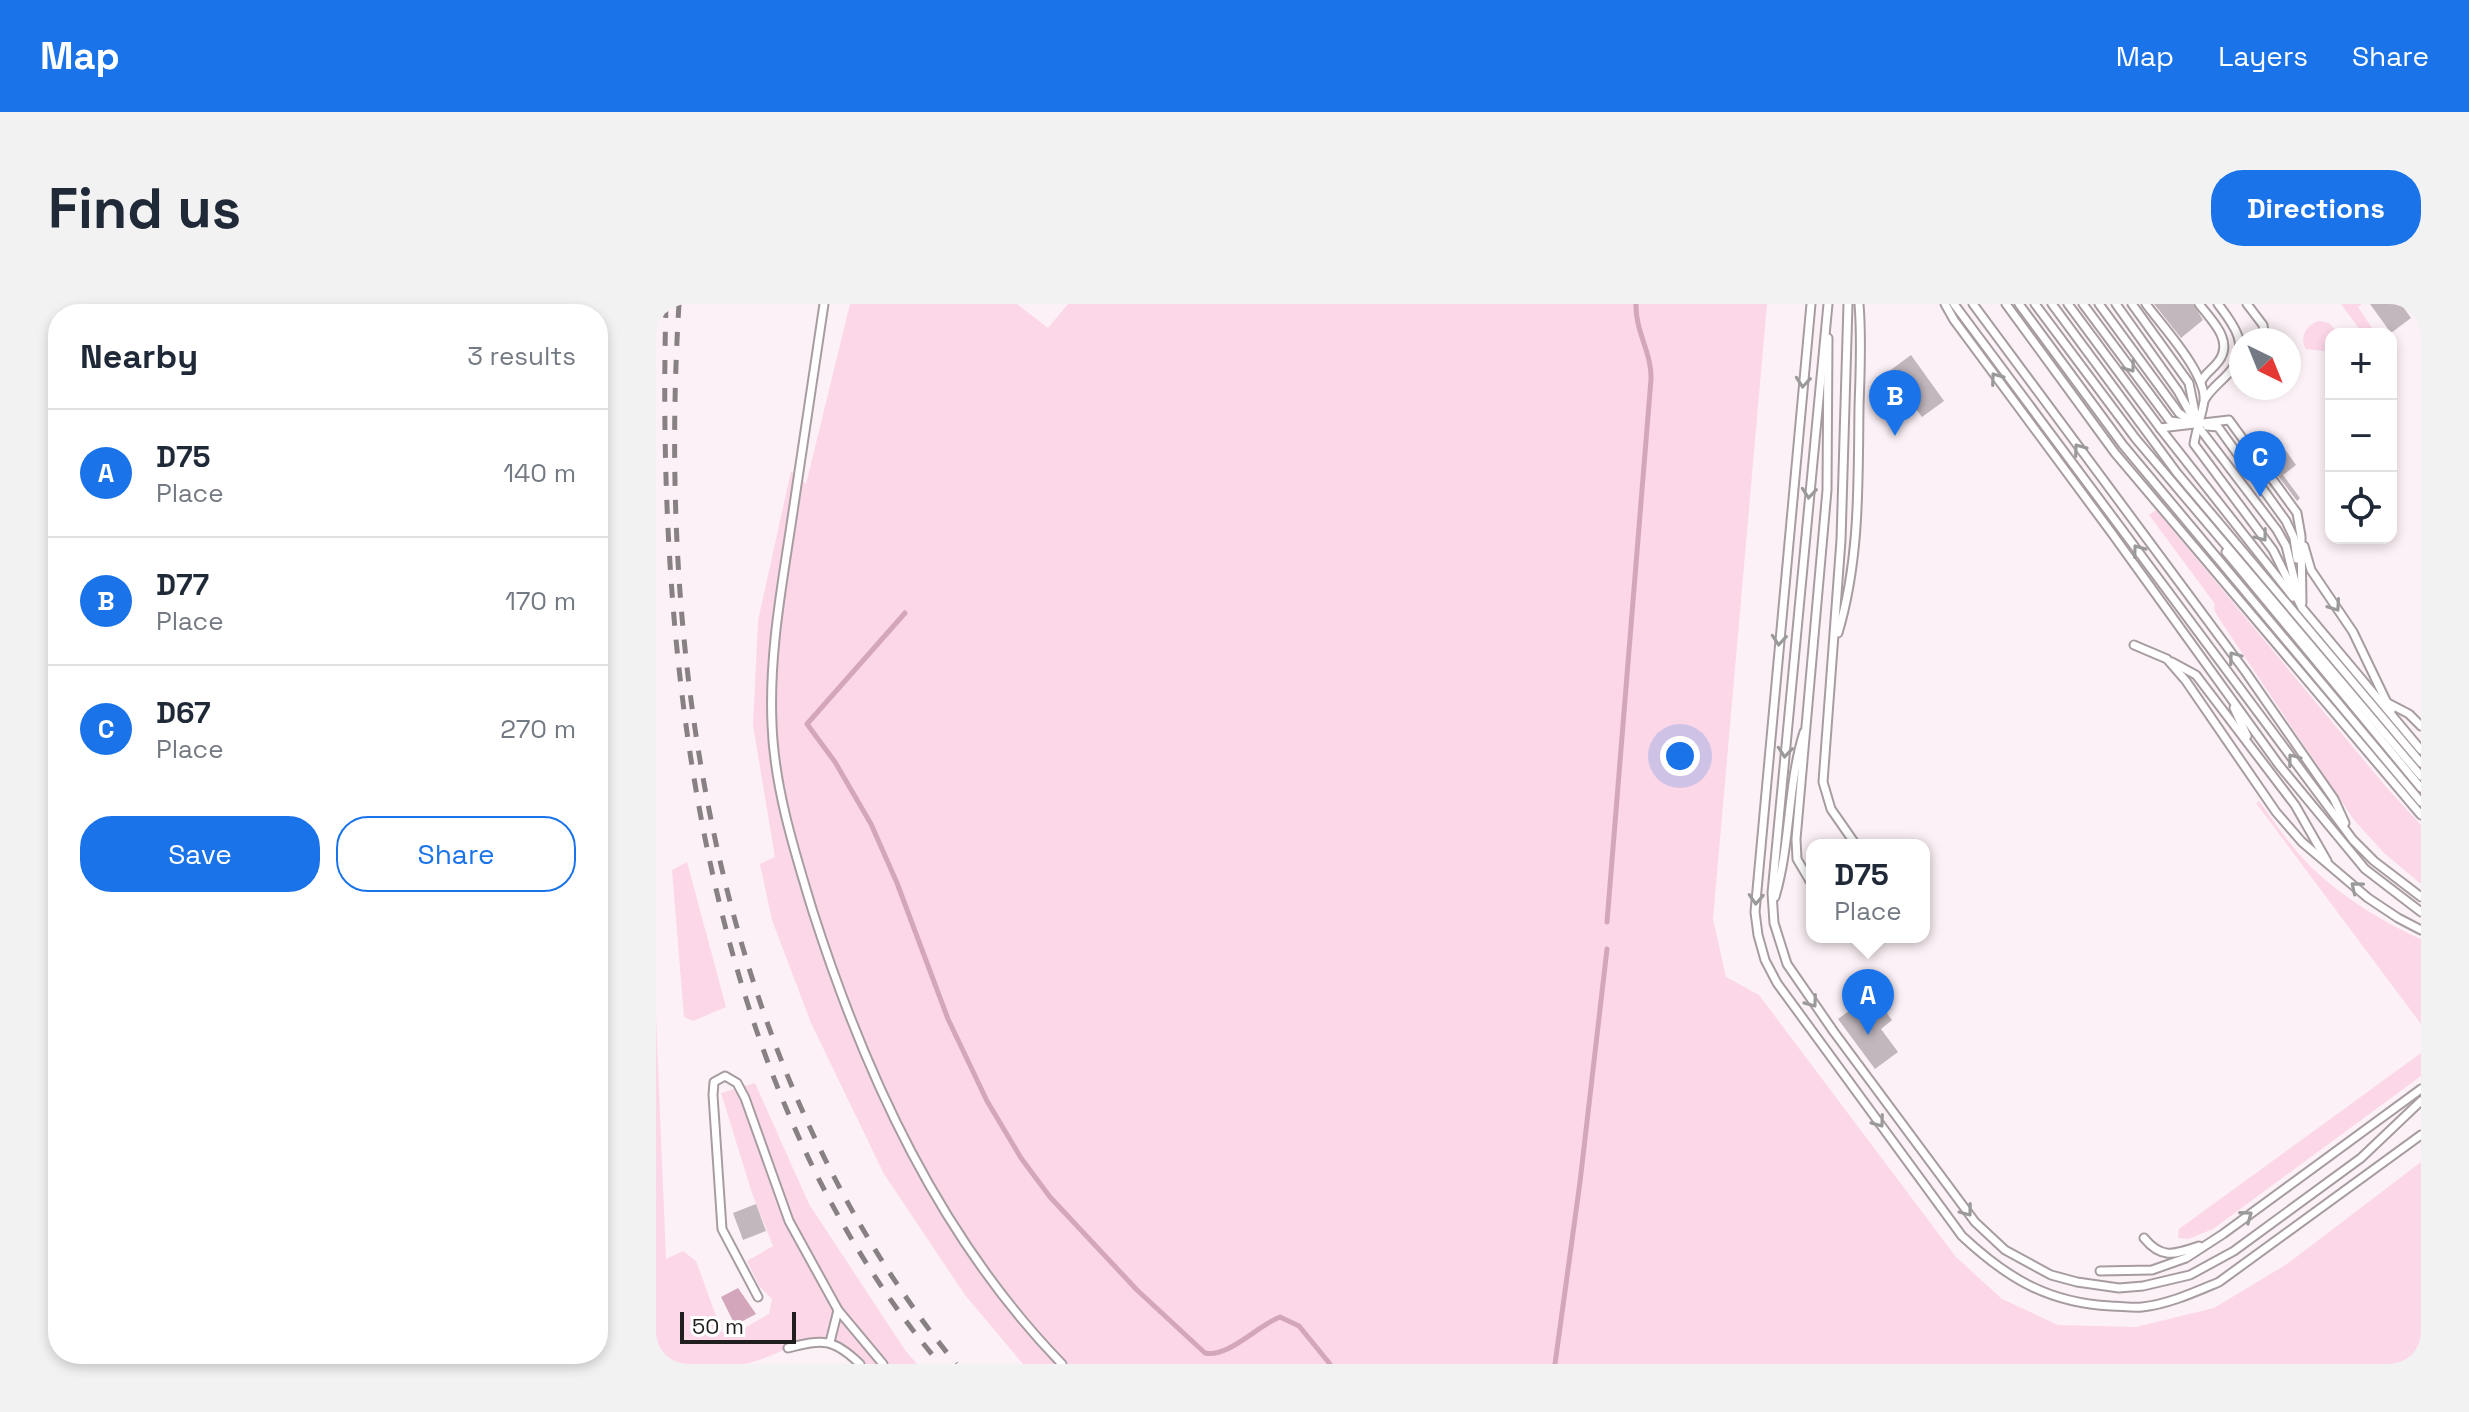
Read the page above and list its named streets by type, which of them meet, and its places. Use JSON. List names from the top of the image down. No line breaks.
{"scale_bar":"50 m","north":"bottom right","page":{"header":"Map","nav":["Map","Layers","Share"],"buttons":["Directions",["Save","Share"]],"title":"Find us","heading":["Nearby","3 results"],"map_buttons":["+","−"],"pins":["B","C","A"],"list":[{"mark":"A","name":"D75","note":"Place","value":"140 m"},{"mark":"B","name":"D77","note":"Place","value":"170 m"},{"mark":"C","name":"D67","note":"Place","value":"270 m"}],"popup":["D75","Place"],"scale":"50 m"}}
